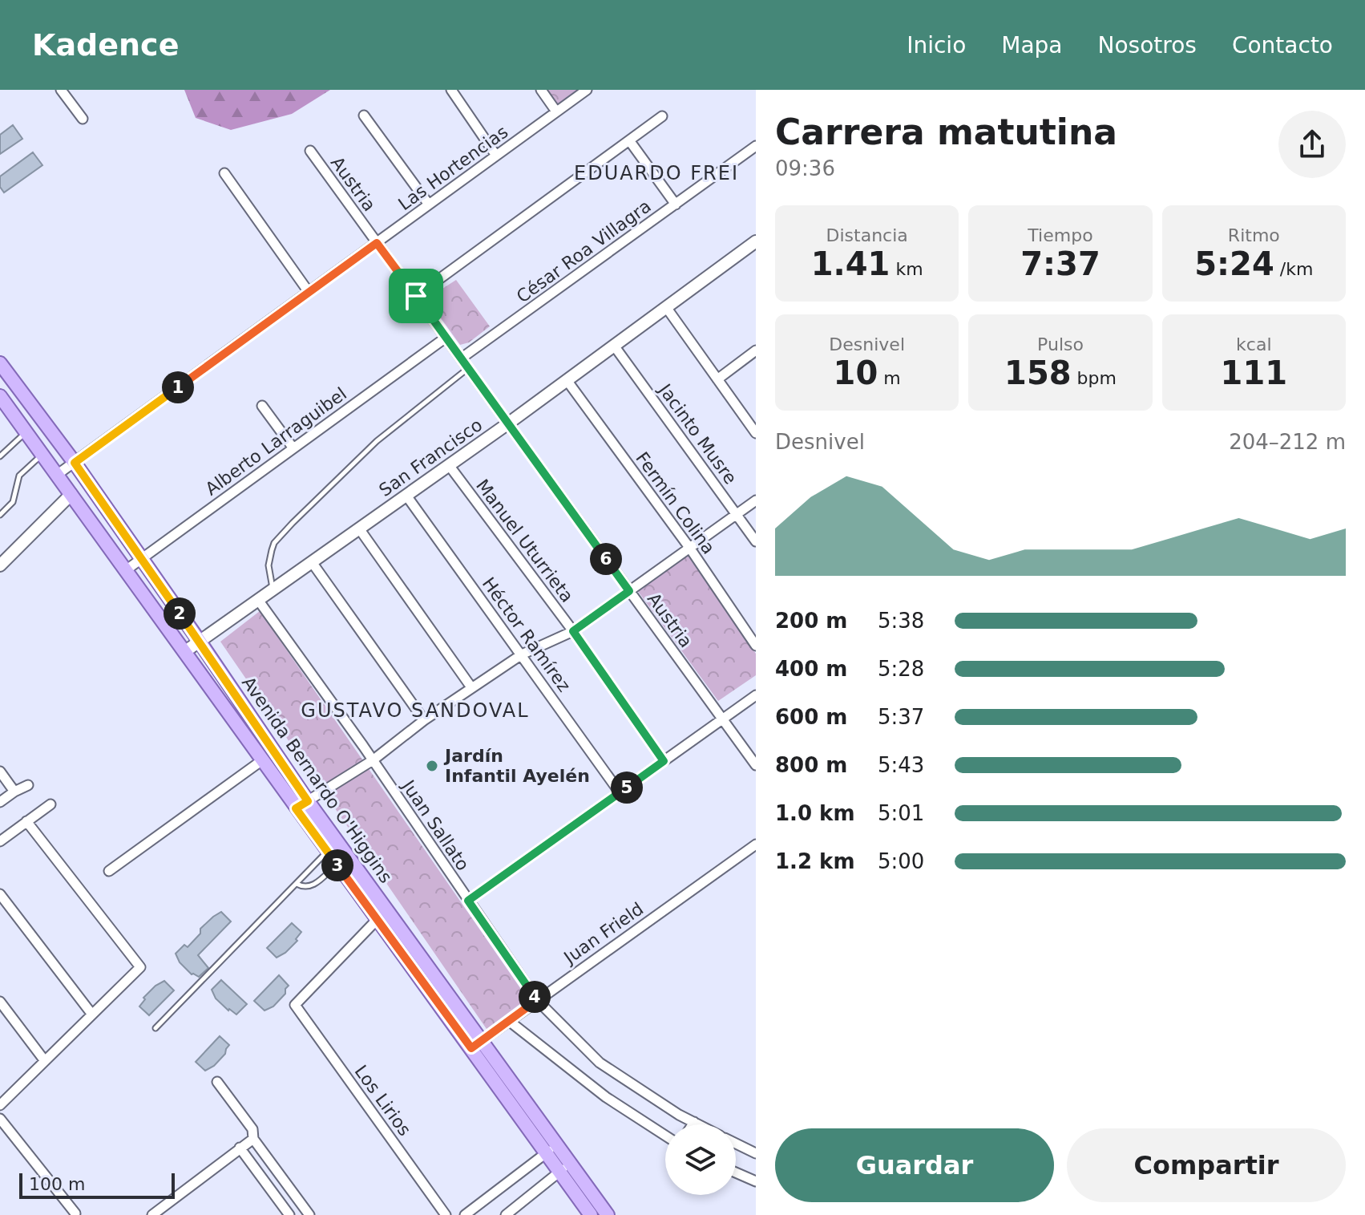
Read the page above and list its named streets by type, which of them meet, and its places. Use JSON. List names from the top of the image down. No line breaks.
{"streets":{"main road":["Avenida Bernardo O'Higgins"],"street":["Las Hortencias","Austria","César Roa Villagra","Jacinto Musre","Alberto Larraguibel","San Francisco","Fermín Colina","Manuel Uturrieta","Héctor Ramírez","Juan Sallato","Juan Frield","Los Lirios"]},"crossings":[["Las Hortencias","Austria"],["Las Hortencias","Avenida Bernardo O'Higgins"],["Austria","César Roa Villagra"],["Austria","Alberto Larraguibel"],["Austria","San Francisco"],["Jacinto Musre","San Francisco"],["Alberto Larraguibel","Avenida Bernardo O'Higgins"],["San Francisco","Fermín Colina"],["San Francisco","Manuel Uturrieta"],["San Francisco","Héctor Ramírez"],["San Francisco","Avenida Bernardo O'Higgins"],["San Francisco","Juan Sallato"],["Avenida Bernardo O'Higgins","Juan Frield"],["Avenida Bernardo O'Higgins","Los Lirios"],["Juan Sallato","Juan Frield"]],"districts":["EDUARDO FREI","GUSTAVO SANDOVAL"],"places":["Jardín Infantil Ayelén"],"scale_bar":"100 m","page":{"header":"Kadence","nav":["Inicio","Mapa","Nosotros","Contacto"],"heading":["Carrera matutina","09:36"],"stats":[["Distancia","1.41 km"],["Tiempo","7:37"],["Ritmo","5:24 /km"],["Desnivel","10 m"],["Pulso","158 bpm"],["kcal","111"]],"pins":["1","6","2","5","3","4"],"chart":["Desnivel","204–212 m"],"list":[{"name":"200 m","note":"5:38"},{"name":"400 m","note":"5:28"},{"name":"600 m","note":"5:37"},{"name":"800 m","note":"5:43"},{"name":"1.0 km","note":"5:01"},{"name":"1.2 km","note":"5:00"}],"buttons":["Guardar","Compartir"],"scale":"100 m"}}
